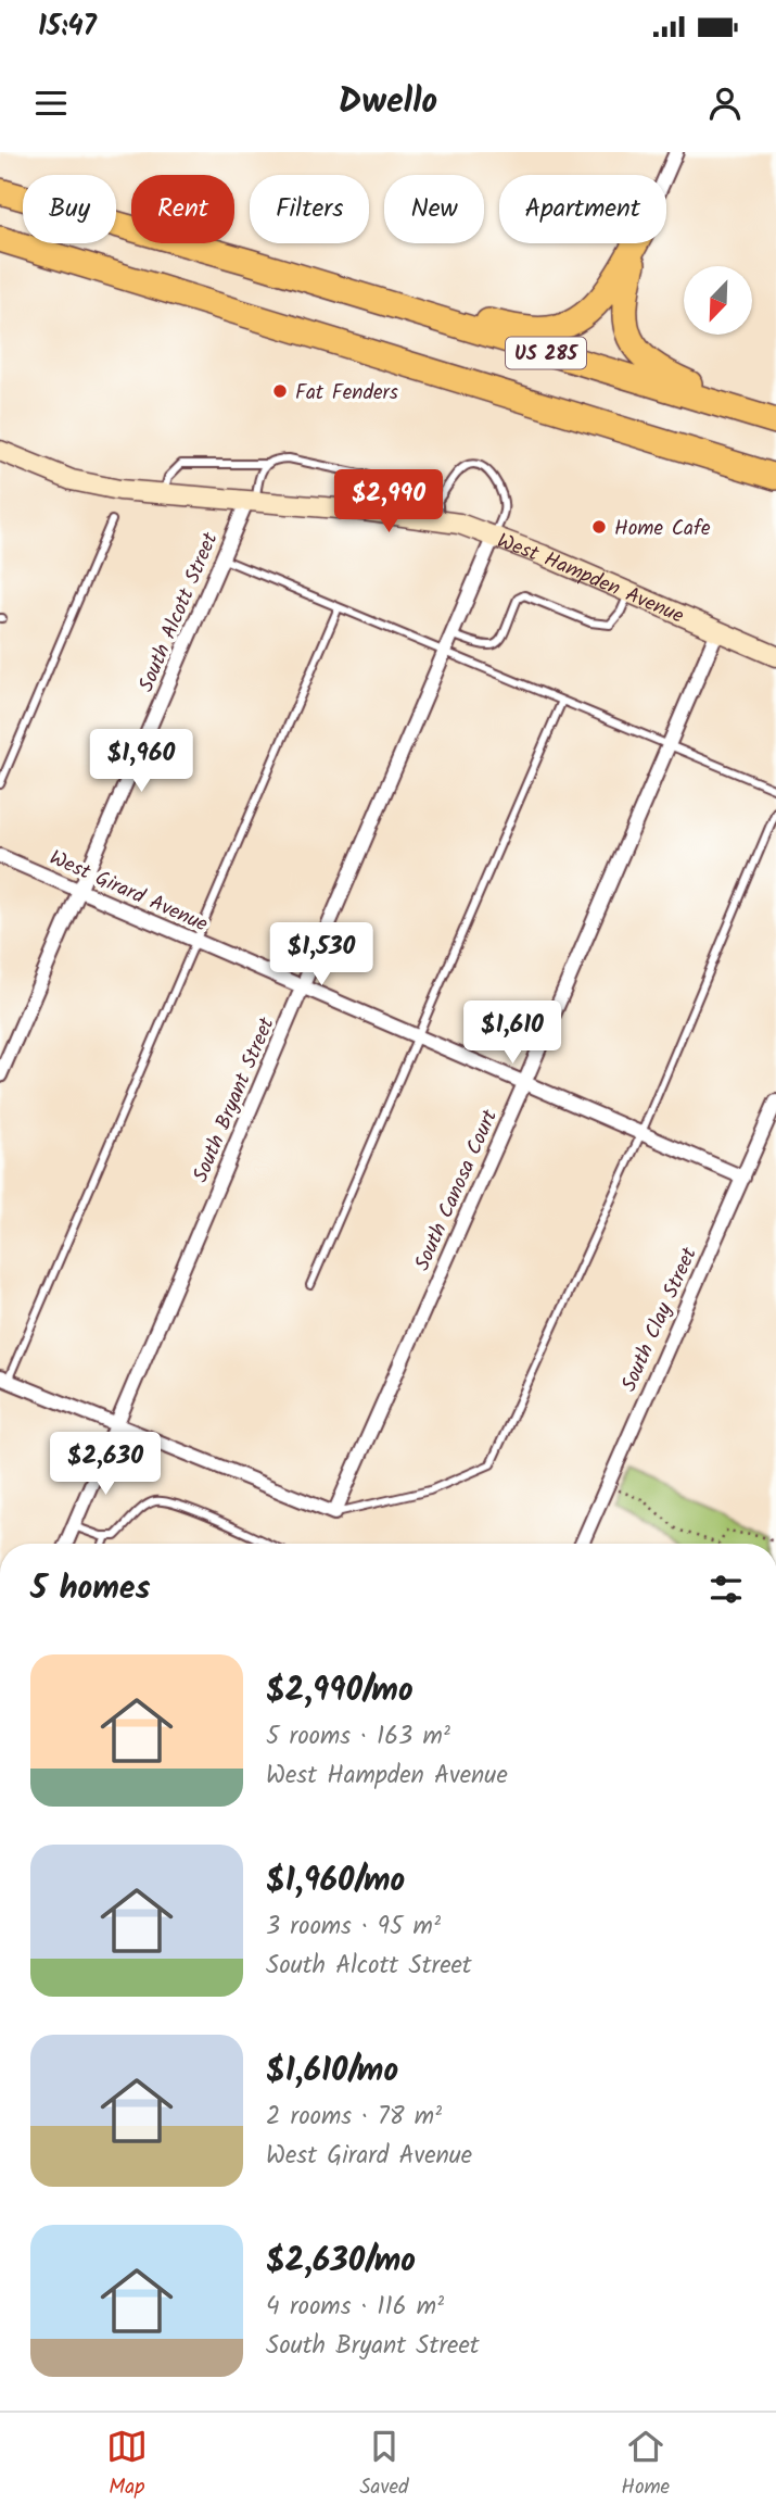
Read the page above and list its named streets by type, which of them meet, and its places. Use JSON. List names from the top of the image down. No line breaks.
{"streets":{"highway":["US 285"],"street":["West Hampden Avenue","South Alcott Street","West Girard Avenue","South Bryant Street","South Canosa Court","South Clay Street"]},"crossings":[["West Hampden Avenue","South Alcott Street"],["West Hampden Avenue","South Bryant Street"],["West Hampden Avenue","South Canosa Court"],["South Alcott Street","West Girard Avenue"],["West Girard Avenue","South Bryant Street"],["West Girard Avenue","South Canosa Court"],["West Girard Avenue","South Clay Street"]],"places":["Fat Fenders","Home Cafe"],"north":"bottom left","page":{"status":"15:47","header":"Dwello","chip":["Buy","Rent","Filters","New","Apartment"],"price":["$2,990","$1,960","$1,530","$1,610","$2,630"],"heading":"5 homes","list":[{"name":"$2,990/mo","note":"5 rooms · 163 m² · West Hampden Avenue"},{"name":"$1,960/mo","note":"3 rooms · 95 m² · South Alcott Street"},{"name":"$1,610/mo","note":"2 rooms · 78 m² · West Girard Avenue"},{"name":"$2,630/mo","note":"4 rooms · 116 m² · South Bryant Street"}],"tabs":["Map","Saved","Home"]}}
